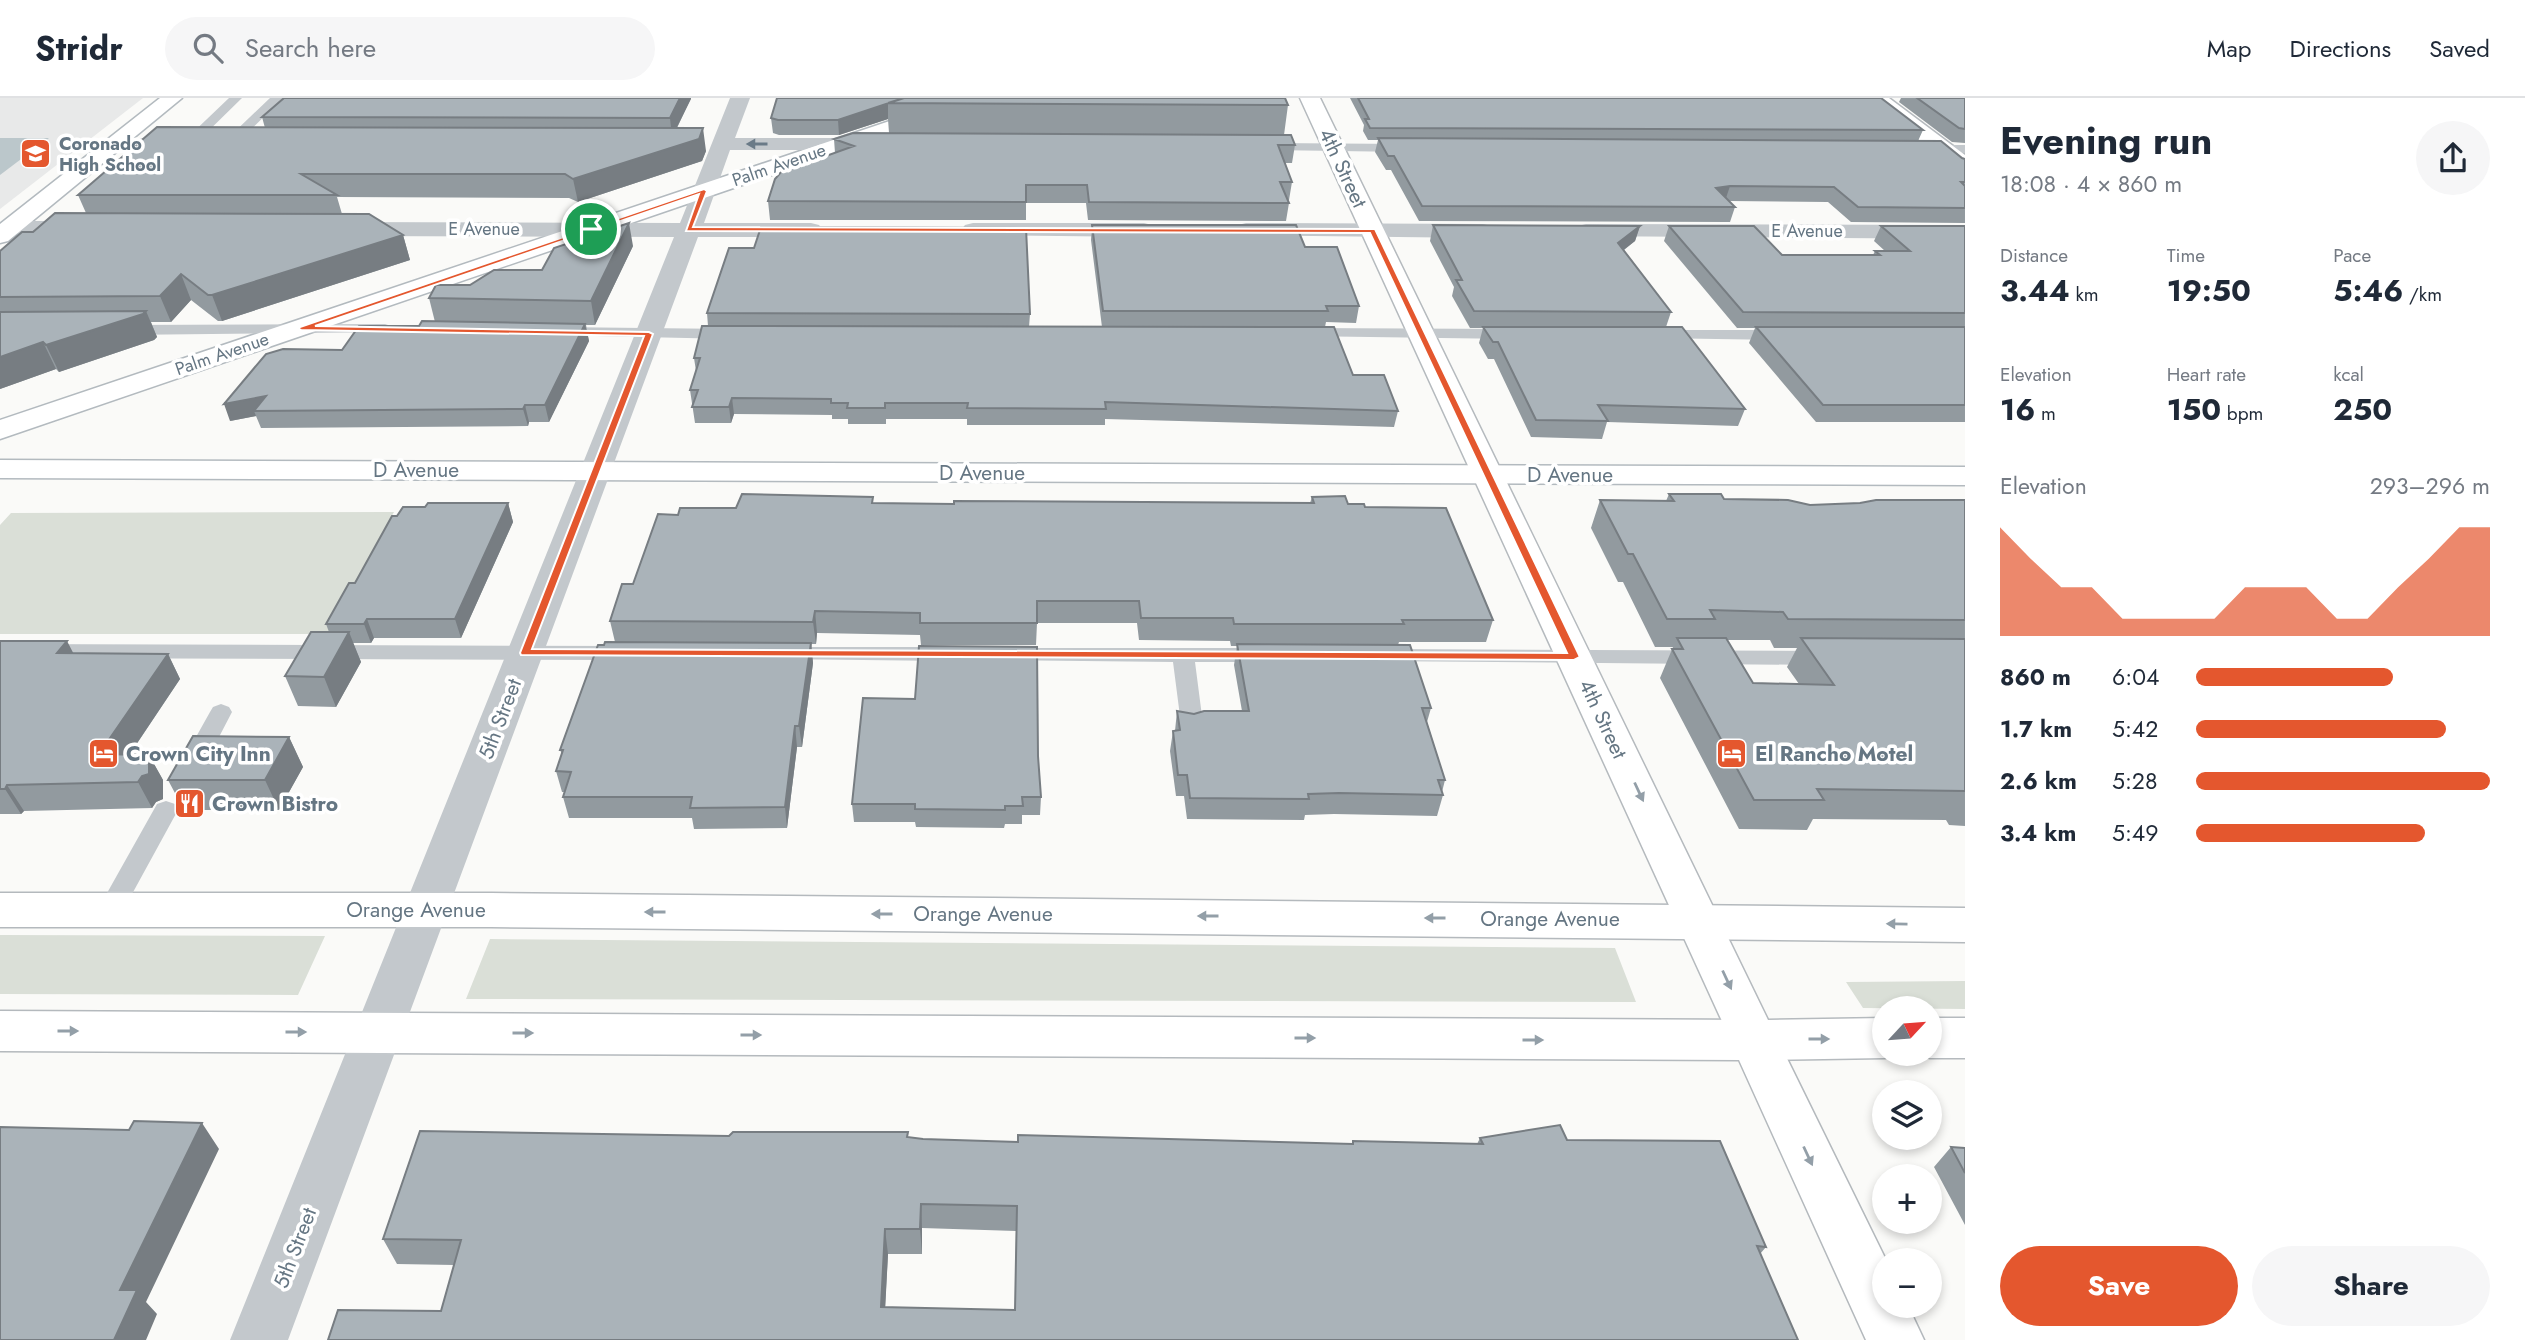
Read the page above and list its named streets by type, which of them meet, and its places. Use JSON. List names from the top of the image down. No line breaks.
{"streets":{"main road":["Palm Avenue","4th Street","D Avenue","Orange Avenue"],"street":["E Avenue","5th Street"]},"crossings":[["Palm Avenue","E Avenue"],["Palm Avenue","5th Street"],["4th Street","D Avenue"],["4th Street","Orange Avenue"],["E Avenue","5th Street"],["D Avenue","5th Street"],["5th Street","Orange Avenue"]],"one_way":["4th Street"],"places":{"school or university":["Coronado High School"],"hotel":["Crown City Inn","El Rancho Motel"],"restaurant":["Crown Bistro"]},"north":"top right","page":{"header":"Stridr","search":"Search here","nav":["Map","Directions","Saved"],"heading":["Evening run","18:08 · 4 × 860 m"],"stats":[["Distance","3.44 km"],["Time","19:50"],["Pace","5:46 /km"],["Elevation","16 m"],["Heart rate","150 bpm"],["kcal","250"]],"chart":["Elevation","293–296 m"],"list":[{"name":"860 m","note":"6:04"},{"name":"1.7 km","note":"5:42"},{"name":"2.6 km","note":"5:28"},{"name":"3.4 km","note":"5:49"}],"map_buttons":["+","−"],"buttons":["Save","Share"]}}
